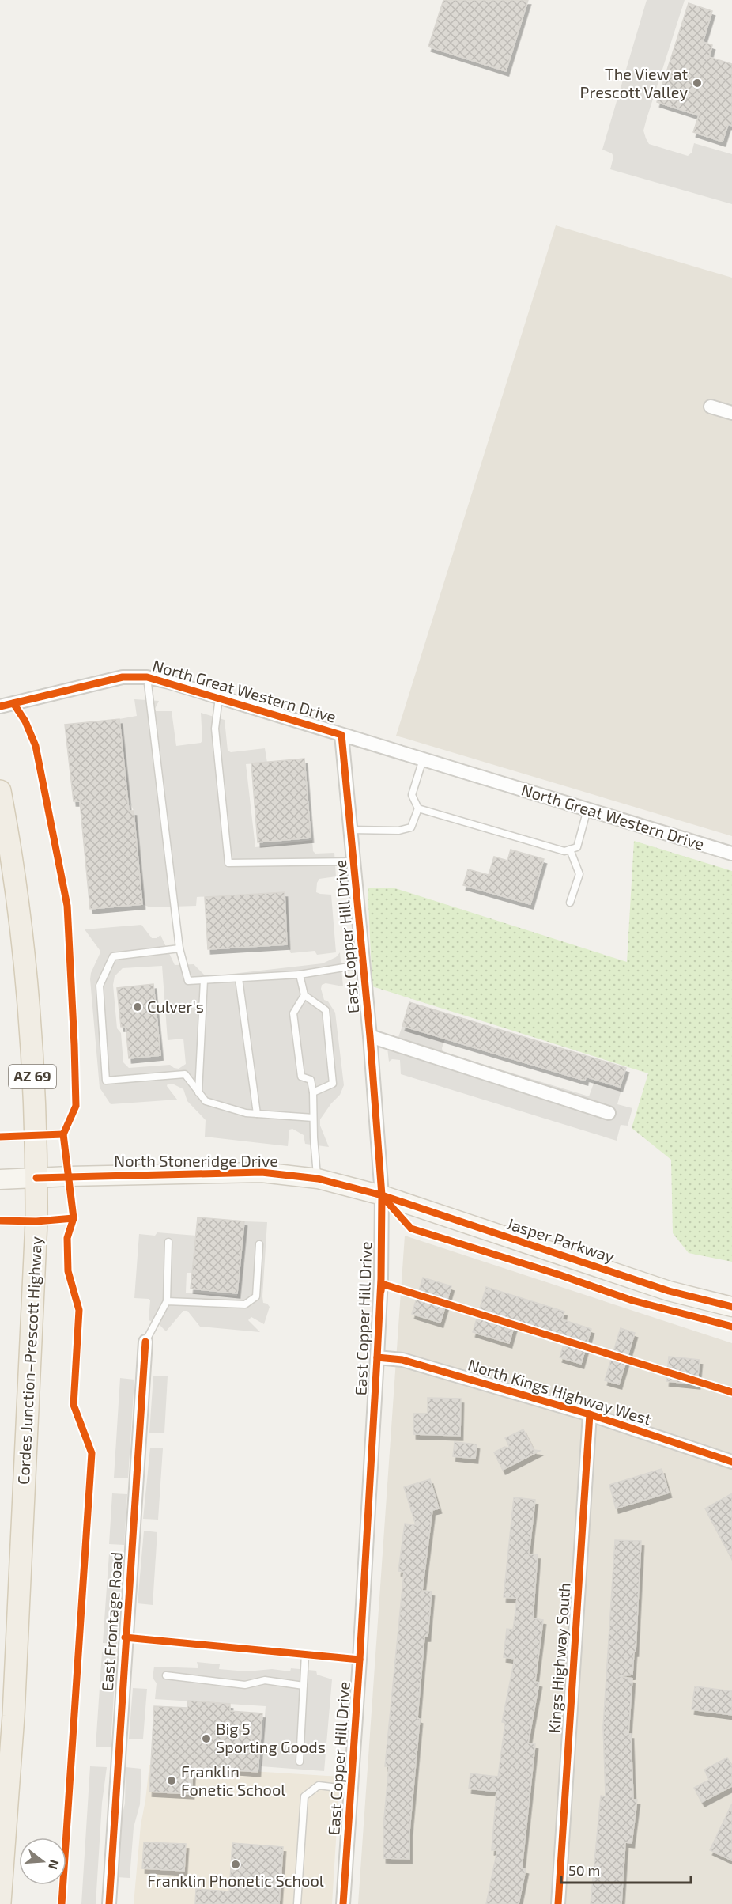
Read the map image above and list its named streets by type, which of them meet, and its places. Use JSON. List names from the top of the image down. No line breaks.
{"streets":{"main road":["AZ 69","North Stoneridge Drive","Jasper Parkway","Cordes Junction–Prescott Highway"],"street":["North Great Western Drive","East Copper Hill Drive","North Kings Highway West","East Frontage Road","Kings Highway South"]},"crossings":[["North Great Western Drive","East Copper Hill Drive"],["East Copper Hill Drive","North Stoneridge Drive"],["East Copper Hill Drive","Jasper Parkway"],["East Copper Hill Drive","North Kings Highway West"],["North Stoneridge Drive","Jasper Parkway"],["North Stoneridge Drive","Cordes Junction–Prescott Highway"],["North Kings Highway West","Kings Highway South"]],"places":["The View at Prescott Valley","Culver's","Big 5 Sporting Goods","Franklin Fonetic School","Franklin Phonetic School"],"scale_bar":"50 m","north":"right"}
